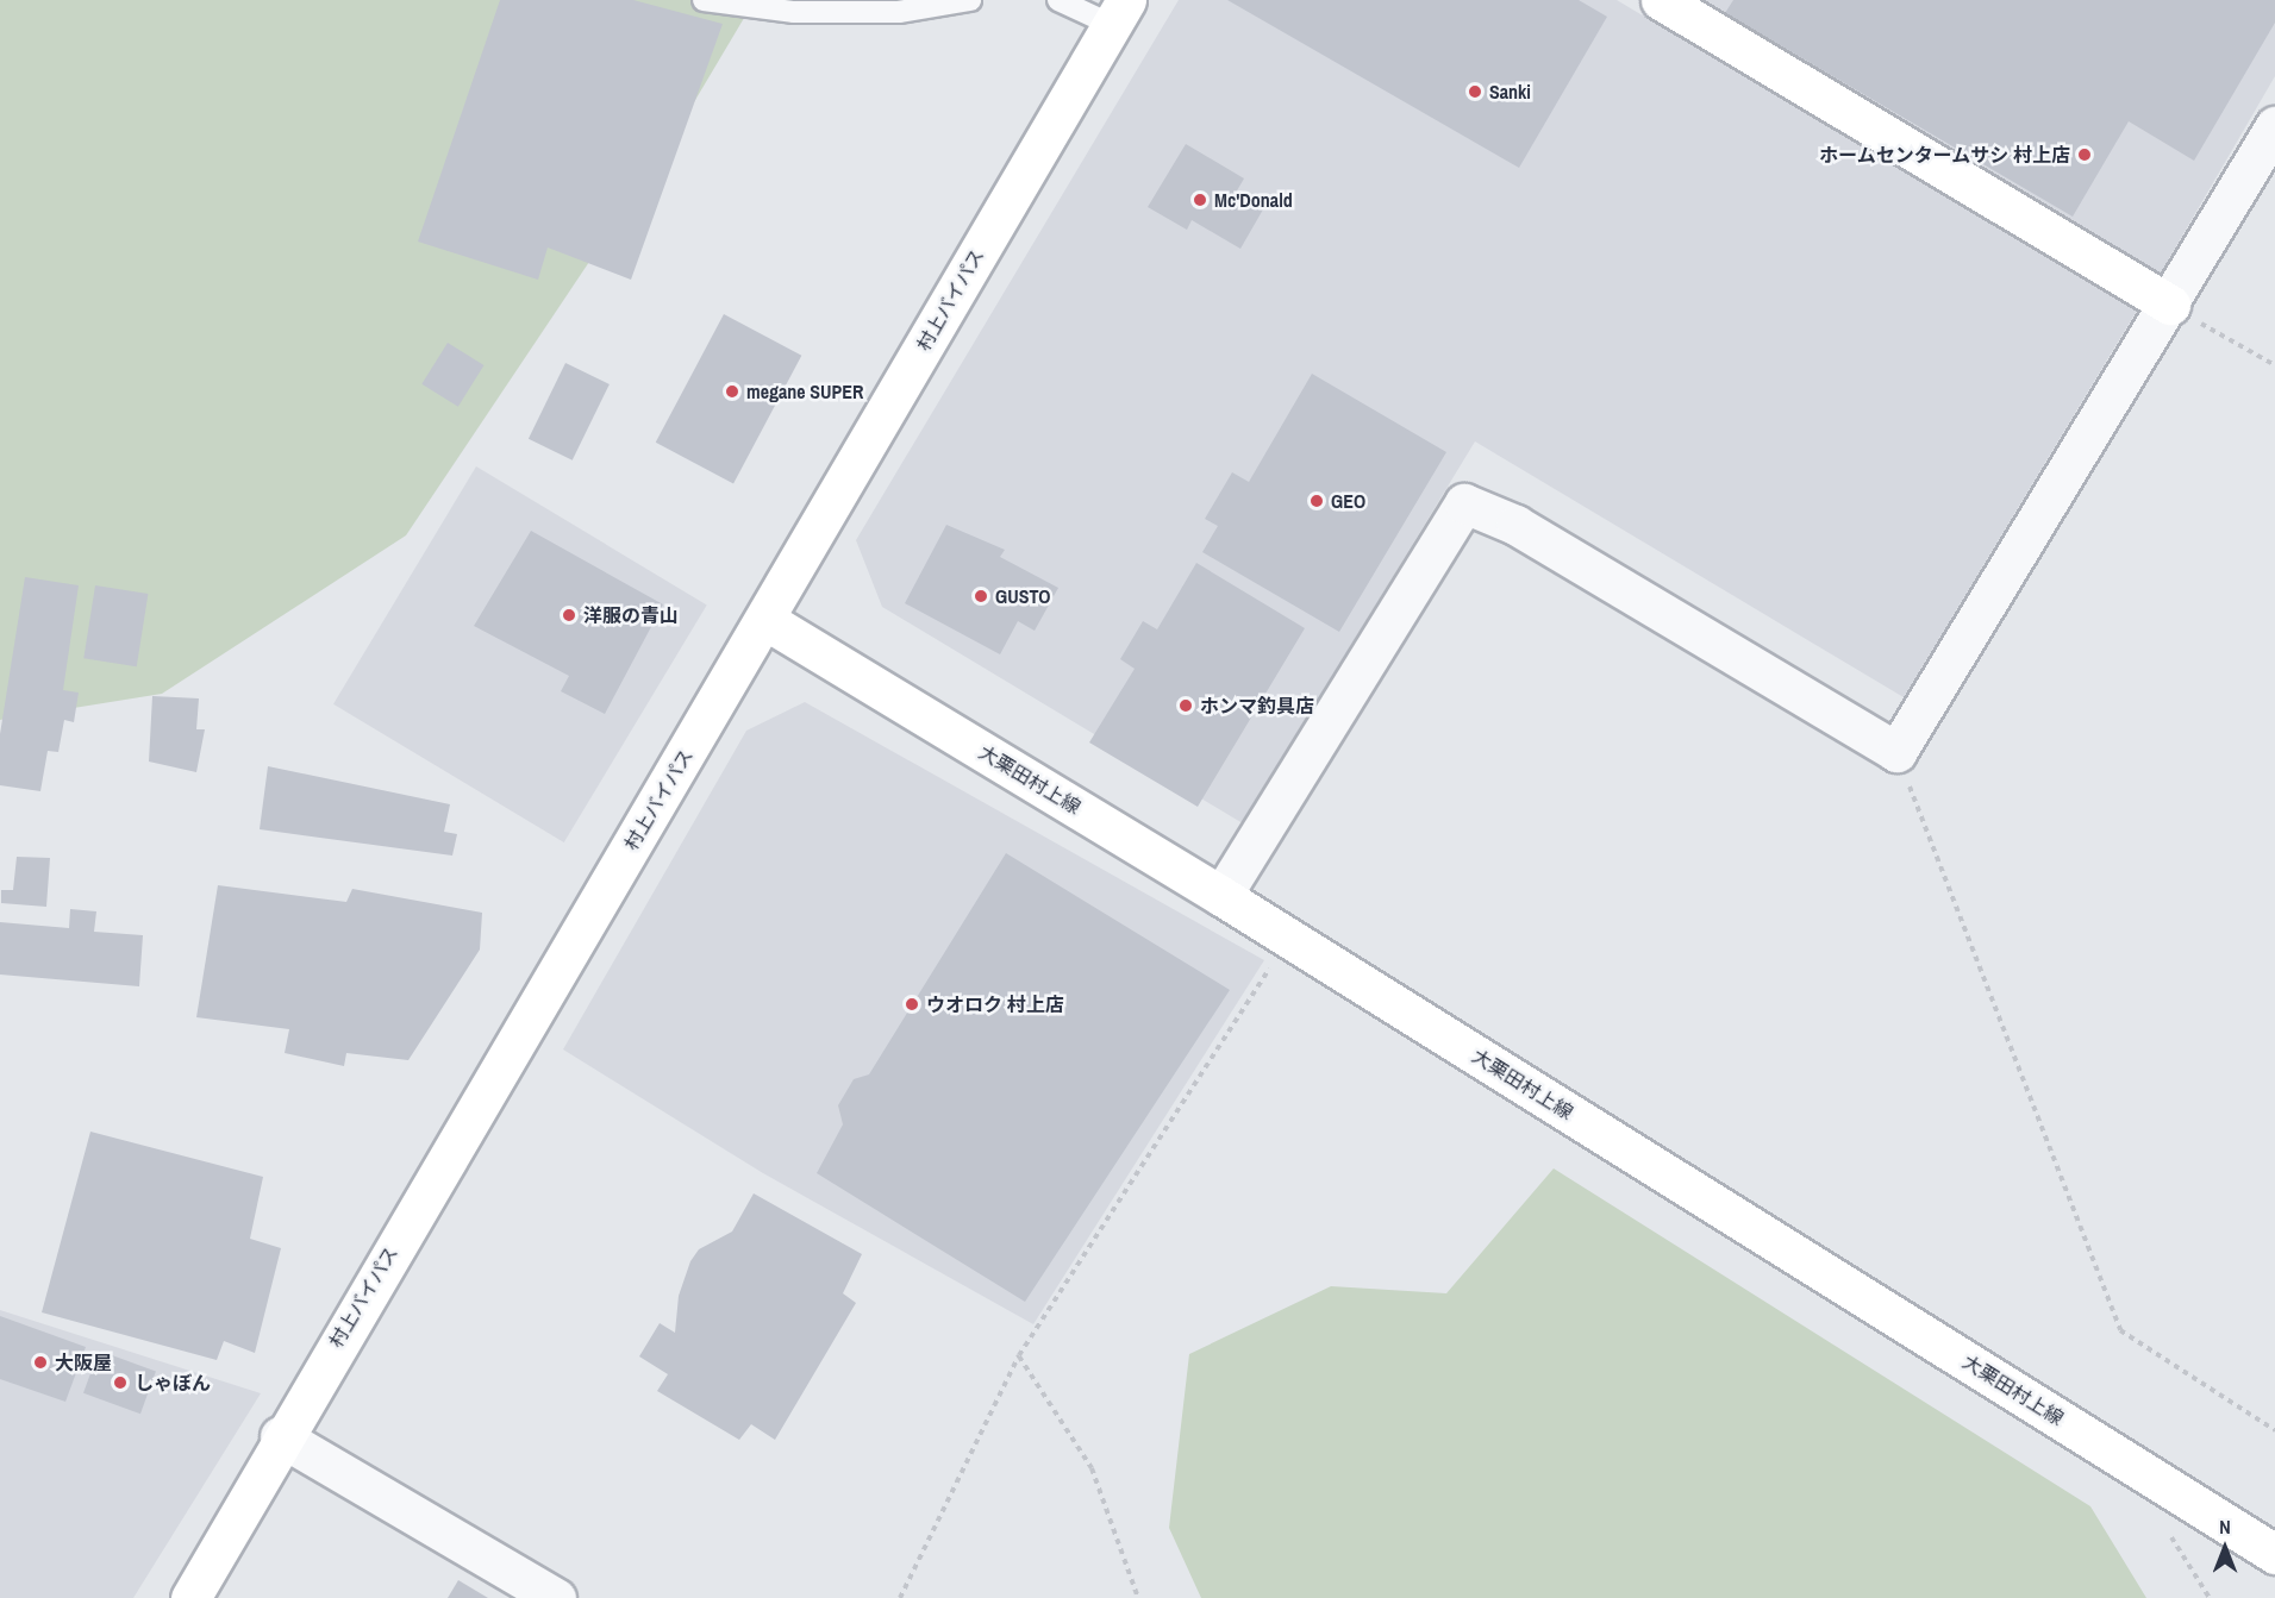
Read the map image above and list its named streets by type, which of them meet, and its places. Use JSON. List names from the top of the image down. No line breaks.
{"streets":{"main road":["村上バイパス","大栗田村上線"]},"crossings":[["村上バイパス","大栗田村上線"]],"places":["Sanki","ホームセンタームサシ 村上店","Mc'Donald","megane SUPER","GEO","GUSTO","洋服の青山","ホンマ釣具店","ウオロク 村上店","大阪屋","しゃぼん"],"north":"top"}
